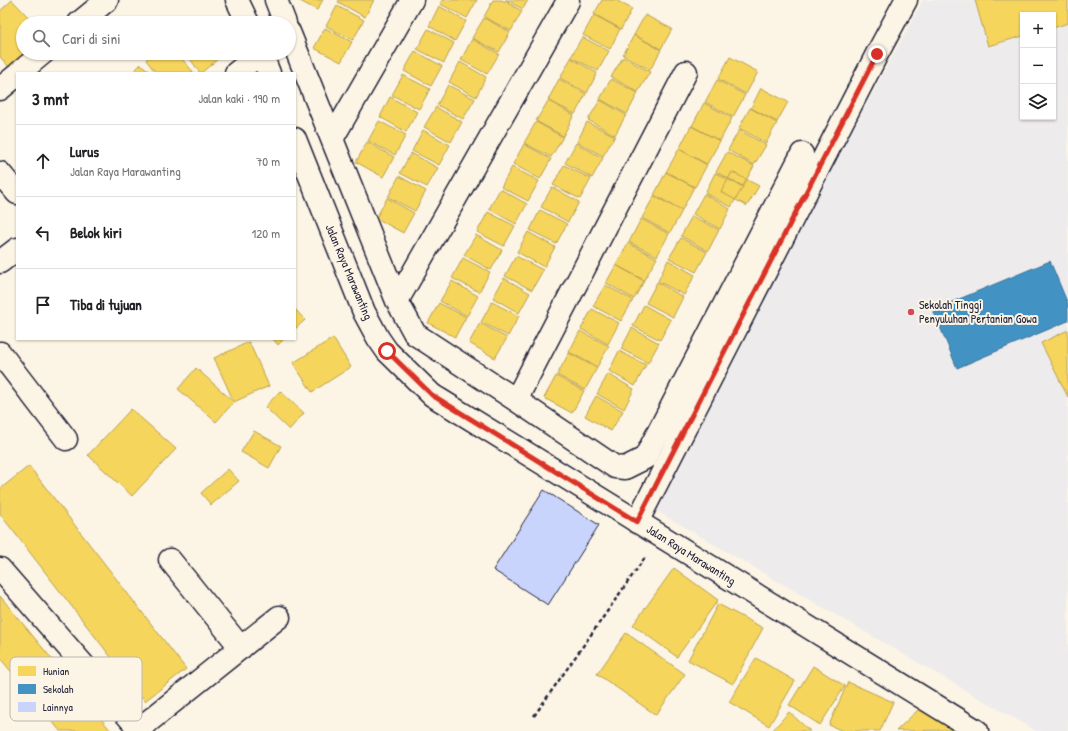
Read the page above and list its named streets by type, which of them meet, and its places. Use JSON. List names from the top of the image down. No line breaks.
{"streets":{"street":["Jalan Raya Marawanting"]},"places":["Sekolah Tinggi Penyuluhan Pertanian Gowa"],"legend":["Hunian","Sekolah","Lainnya"],"page":{"map_buttons":["+","−"],"search":"Cari di sini","heading":["3 mnt","Jalan kaki · 190 m"],"list":[["Lurus","Jalan Raya Marawanting","70 m"],["Belok kiri","120 m"],"Tiba di tujuan"]}}
